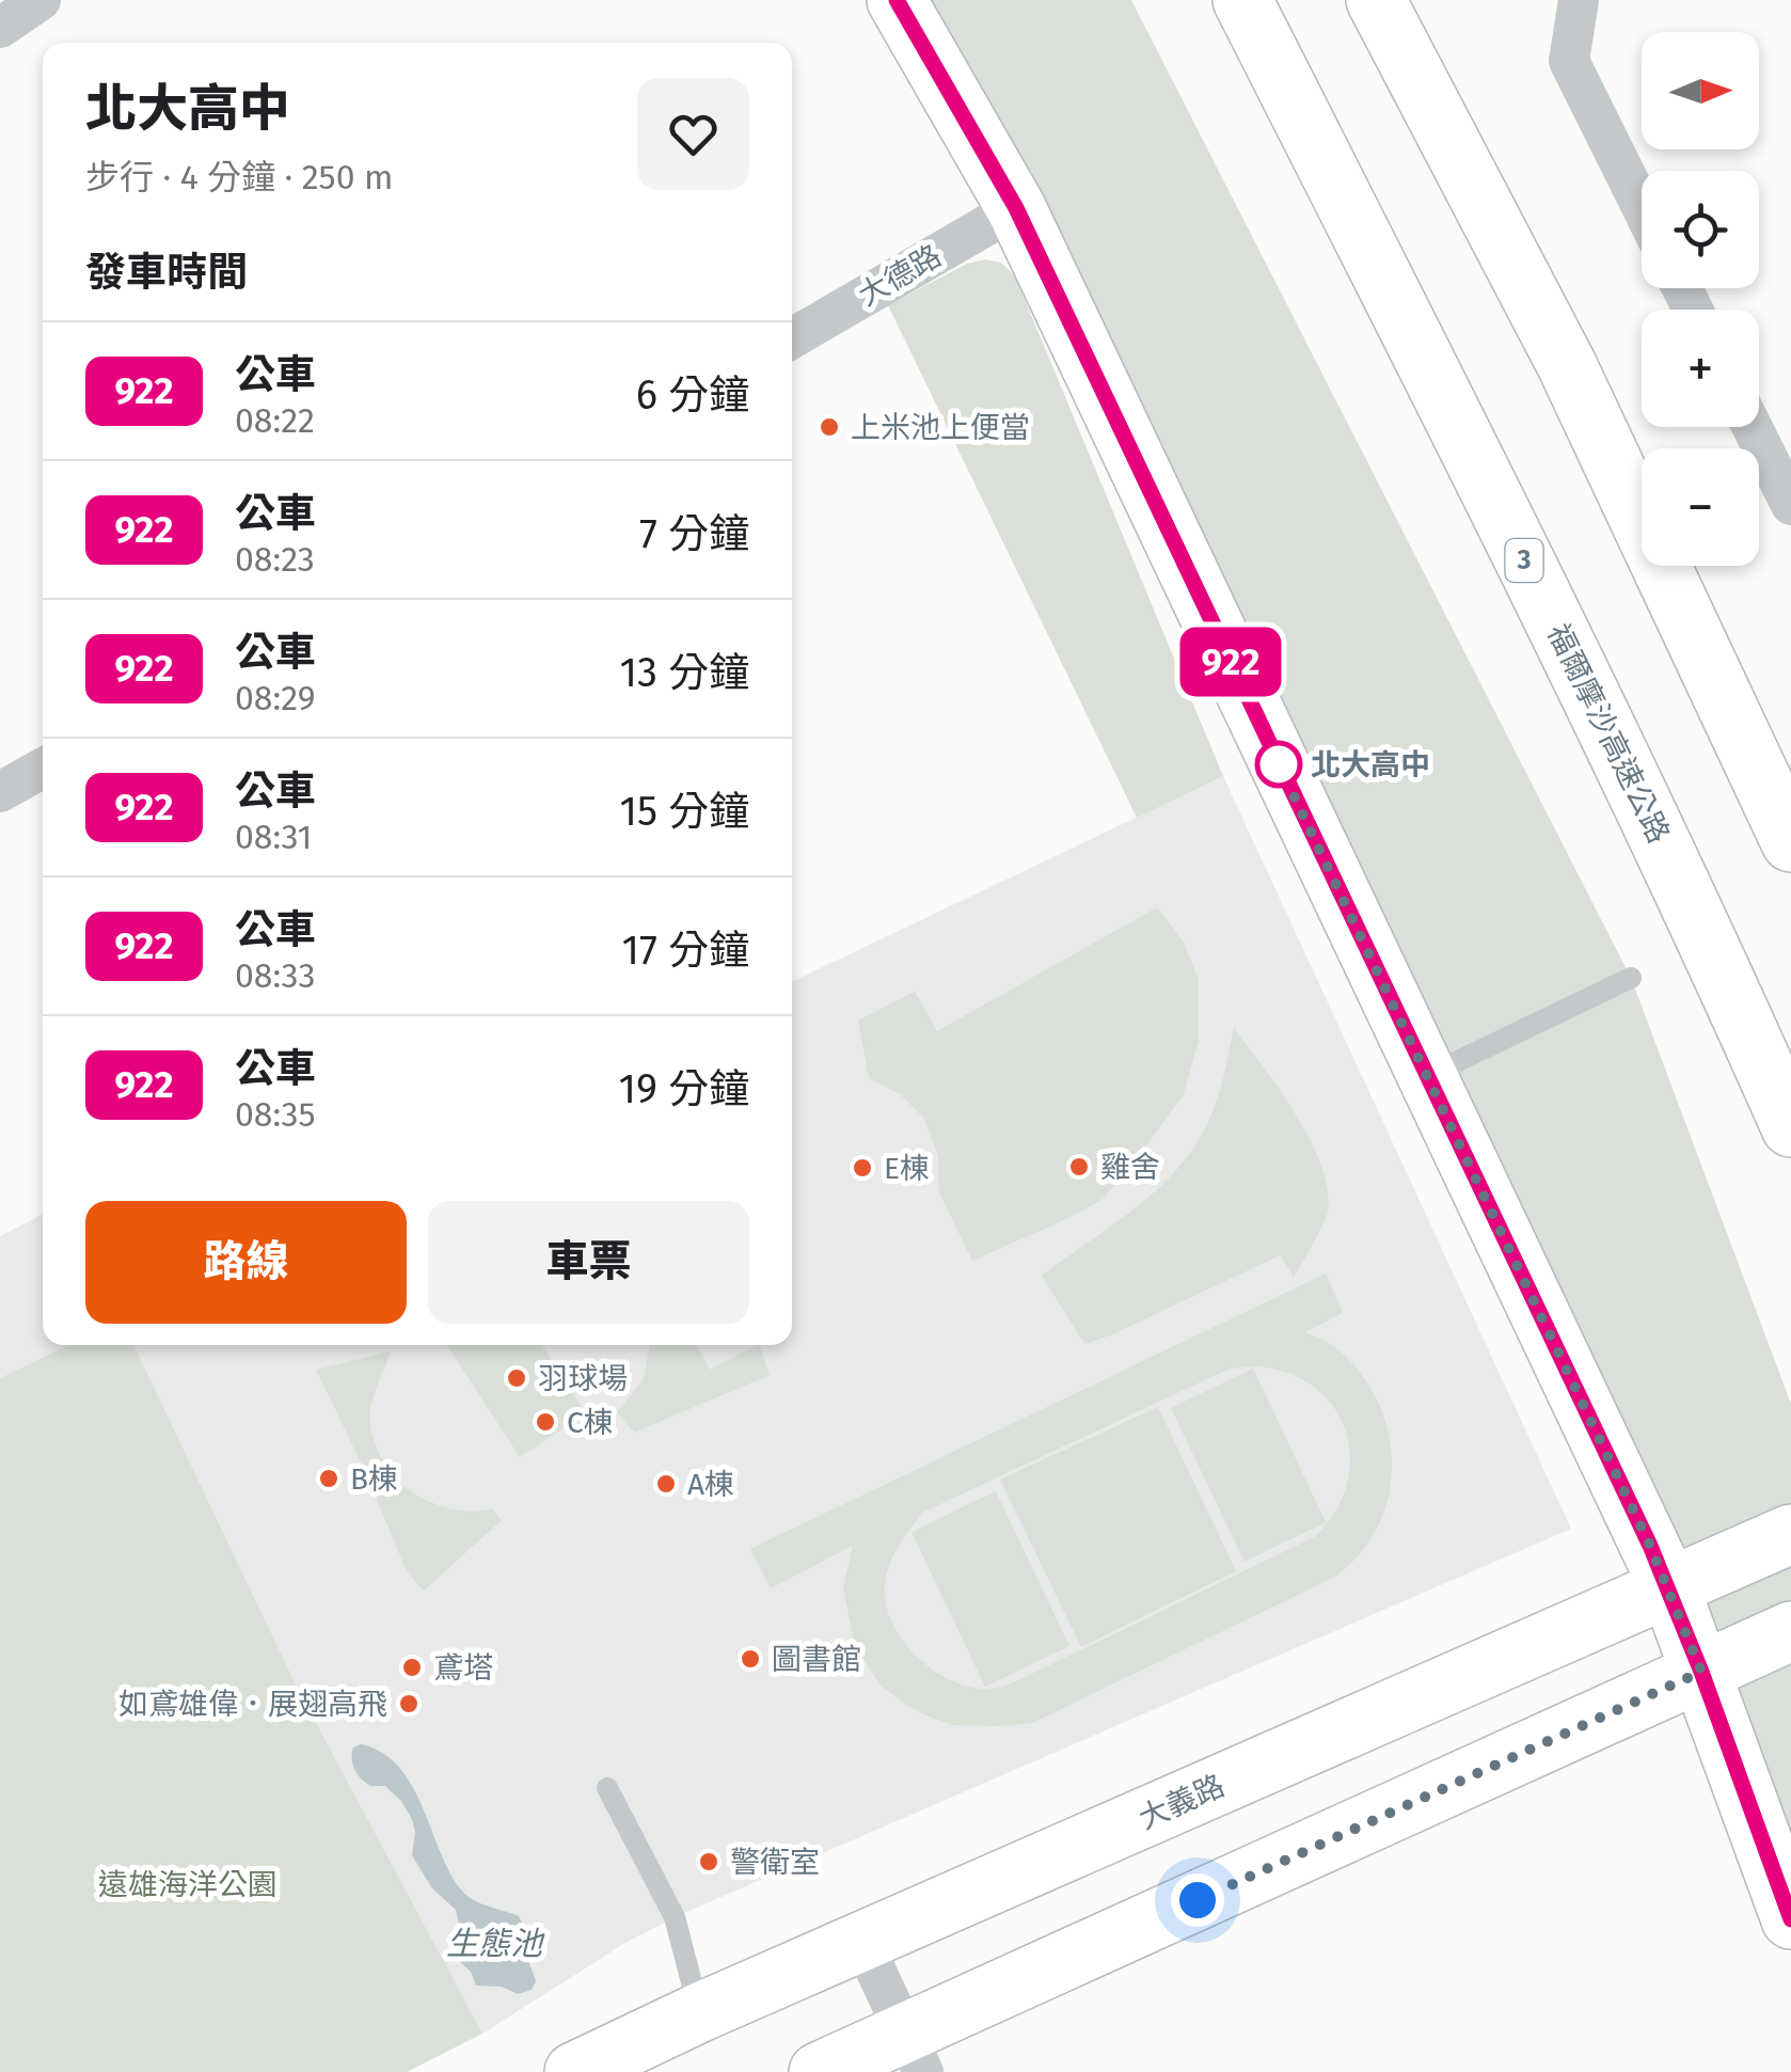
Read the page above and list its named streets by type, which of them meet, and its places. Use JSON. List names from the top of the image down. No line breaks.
{"streets":{"main road":["3","福爾摩沙高速公路","大義路"],"street":["大德路"]},"water":["生態池"],"parks":["遠雄海洋公園"],"places":["上米池上便當","北大高中","雞舍","E棟","羽球場","C棟","B棟","A棟","圖書館","鳶塔","如鳶雄偉．展翅高飛","警衛室"],"lines":["bus line 922"],"north":"right","page":{"on_map":"922","map_buttons":["+","−"],"heading":[["北大高中","步行 · 4 分鐘 · 250 m"],"發車時間"],"list":[{"mark":"922","name":"公車","note":"08:22","value":"6 分鐘"},{"mark":"922","name":"公車","note":"08:23","value":"7 分鐘"},{"mark":"922","name":"公車","note":"08:29","value":"13 分鐘"},{"mark":"922","name":"公車","note":"08:31","value":"15 分鐘"},{"mark":"922","name":"公車","note":"08:33","value":"17 分鐘"},{"mark":"922","name":"公車","note":"08:35","value":"19 分鐘"}],"buttons":["路線","車票"]}}
